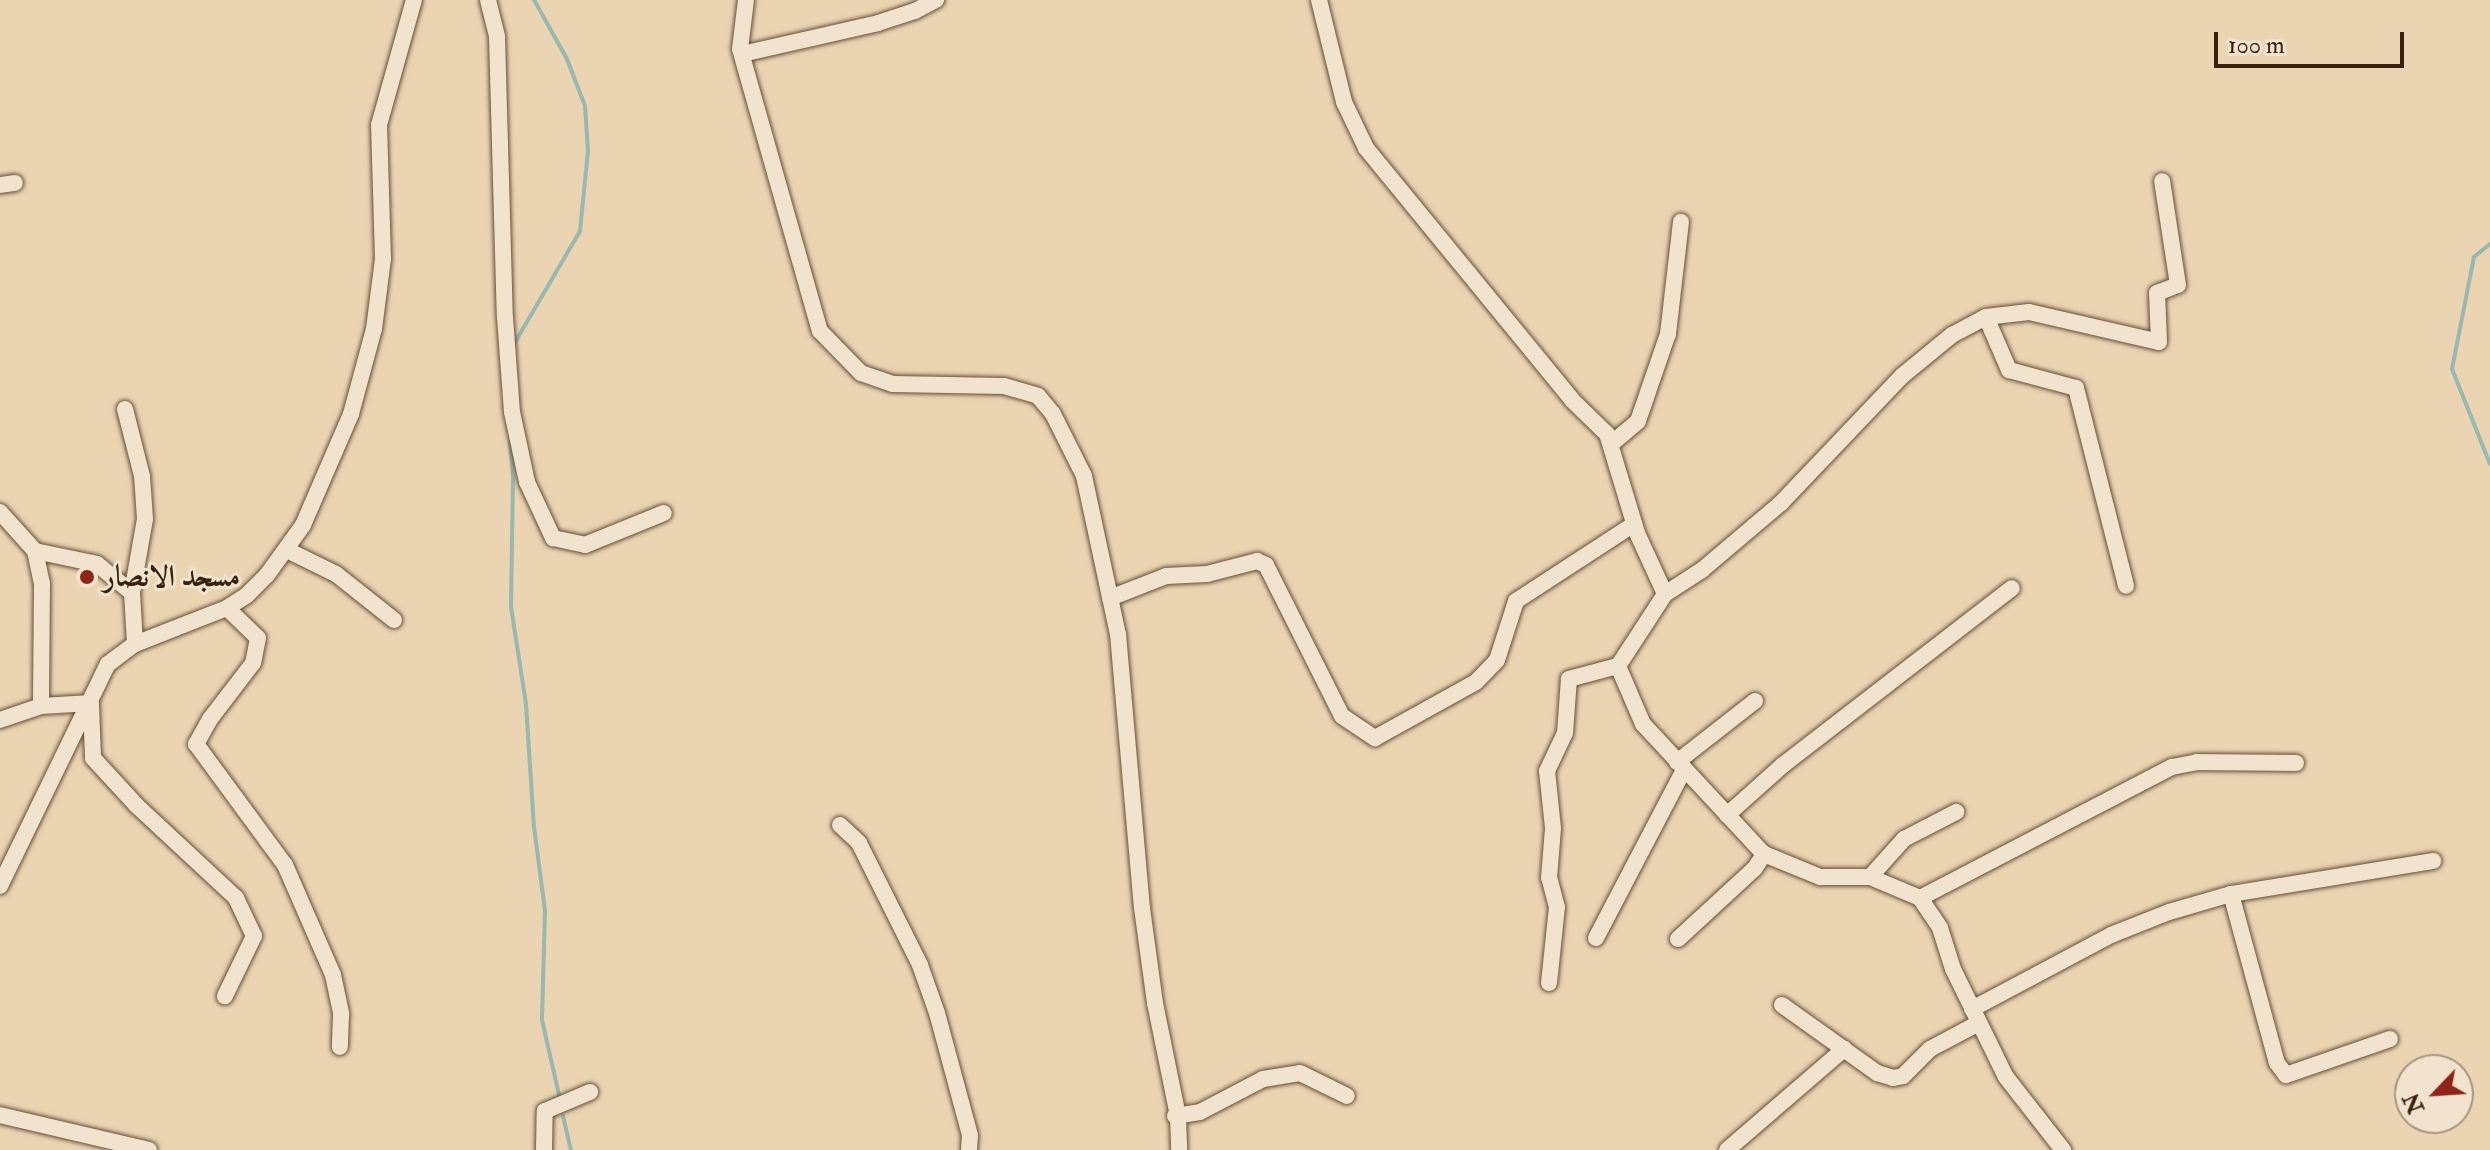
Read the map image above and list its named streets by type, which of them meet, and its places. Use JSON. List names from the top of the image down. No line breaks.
{"places":["مسجد الانصار"],"scale_bar":"100 m","north":"bottom left"}
